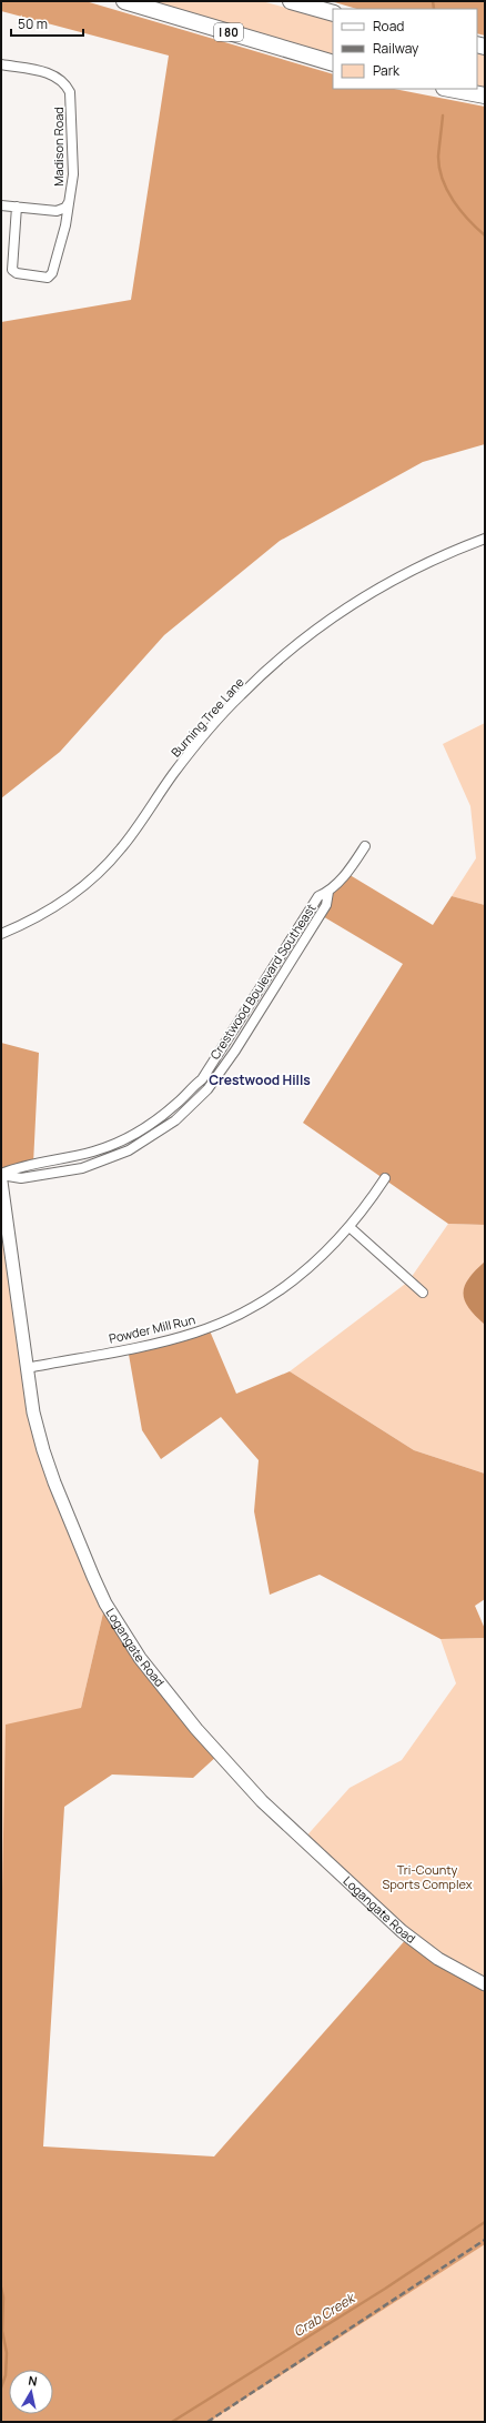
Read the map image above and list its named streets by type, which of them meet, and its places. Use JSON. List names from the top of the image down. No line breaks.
{"streets":{"highway":["I 80"],"street":["Madison Road","Burning Tree Lane","Crestwood Boulevard Southeast","Powder Mill Run","Logangate Road"]},"crossings":[["Powder Mill Run","Logangate Road"]],"districts":["Crestwood Hills"],"water":["Crab Creek"],"parks":["Tri-County Sports Complex"],"legend":["Road","Railway","Park"],"scale_bar":"50 m","north":"top"}
